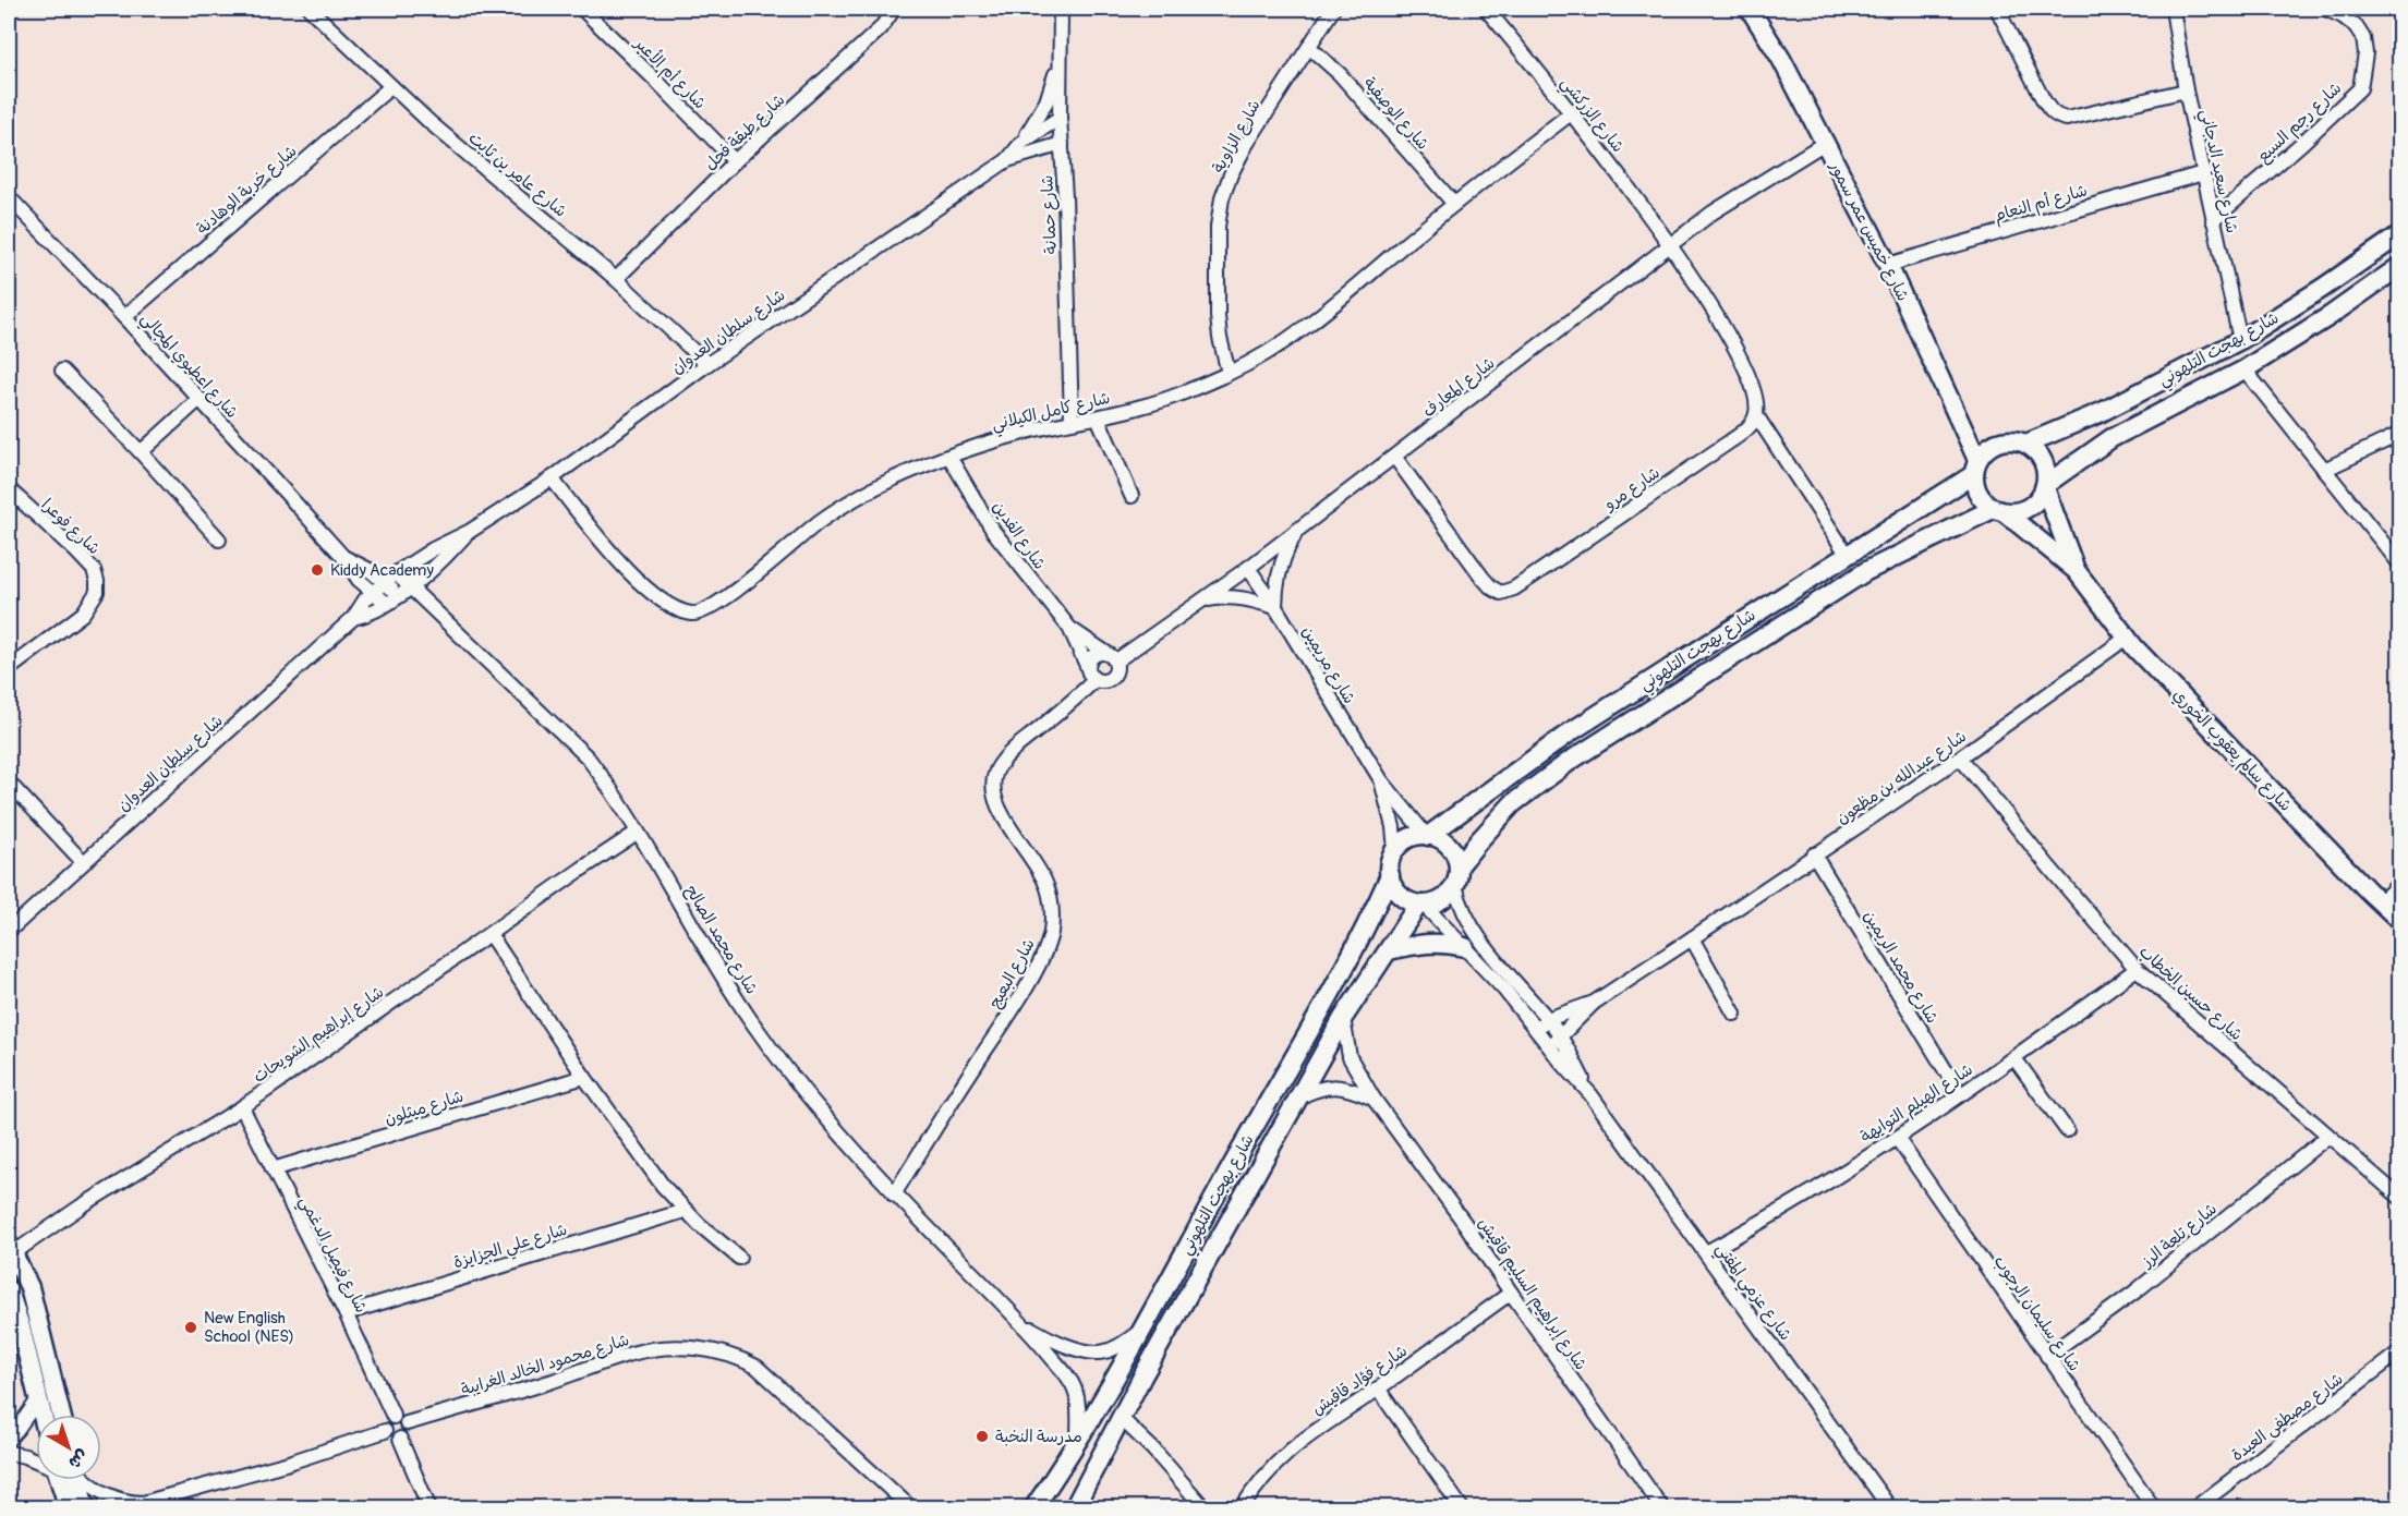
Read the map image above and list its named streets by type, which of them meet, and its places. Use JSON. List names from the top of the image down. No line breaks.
{"streets":{"street":["شارع أم الأعبر","شارع الوصفية","شارع الزركشي","شارع رجم السبع","شارع طبقة فحل","شارع الزاوية","شارع سعيد الدجاني","شارع عامر بن ثابت","شارع خربة الوهادنة","شارع أم النعام","شارع حمانة","شارع خميس عمر سمور","شارع سلطان العدوان","شارع بهجت التلهوني","شارع اعطيوي المجالي","شارع المعارف","شارع كامل الكيلاني","شارع مرو","شارع فوعرا","شارع الفدين","شارع مريمين","شارع سالم يعقوب الخوري","شارع عبدالله بن مظعون","شارع محمد الصالح","شارع محمد الريمين","شارع البعيج","شارع حسين الخطاب","شارع إبراهيم الشويحات","شارع الهيلم التوايهة","شارع ميثلون","شارع تلعة الرز","شارع علي الجزايزة","شارع فيصل الدغمي","شارع عزمي المفتي","شارع إبراهيم السليم قاقيش","شارع سليمان الرجوب","شارع محمود الخالد الغرايبة","شارع فؤاد قاقيش","شارع مصطفى العيدة"]},"crossings":[["شارع أم الأعبر","شارع طبقة فحل"],["شارع الوصفية","شارع الزاوية"],["شارع الوصفية","شارع كامل الكيلاني"],["شارع الزركشي","شارع المعارف"],["شارع الزركشي","شارع كامل الكيلاني"],["شارع رجم السبع","شارع سعيد الدجاني"],["شارع طبقة فحل","شارع عامر بن ثابت"],["شارع الزاوية","شارع كامل الكيلاني"],["شارع سعيد الدجاني","شارع أم النعام"],["شارع سعيد الدجاني","شارع بهجت التلهوني"],["شارع عامر بن ثابت","شارع خربة الوهادنة"],["شارع عامر بن ثابت","شارع سلطان العدوان"],["شارع خربة الوهادنة","شارع اعطيوي المجالي"],["شارع أم النعام","شارع خميس عمر سمور"],["شارع حمانة","شارع سلطان العدوان"],["شارع حمانة","شارع كامل الكيلاني"],["شارع خميس عمر سمور","شارع بهجت التلهوني"],["شارع خميس عمر سمور","شارع المعارف"],["شارع خميس عمر سمور","شارع سالم يعقوب الخوري"],["شارع سلطان العدوان","شارع اعطيوي المجالي"],["شارع سلطان العدوان","شارع كامل الكيلاني"],["شارع سلطان العدوان","شارع محمد الصالح"],["شارع بهجت التلهوني","شارع مريمين"],["شارع بهجت التلهوني","شارع سالم يعقوب الخوري"],["شارع بهجت التلهوني","شارع محمد الصالح"],["شارع بهجت التلهوني","شارع عزمي المفتي"],["شارع بهجت التلهوني","شارع إبراهيم السليم قاقيش"],["شارع اعطيوي المجالي","شارع محمد الصالح"],["شارع المعارف","شارع مرو"],["شارع المعارف","شارع الفدين"],["شارع المعارف","شارع مريمين"],["شارع المعارف","شارع البعيج"],["شارع كامل الكيلاني","شارع الفدين"],["شارع الفدين","شارع البعيج"],["شارع مريمين","شارع عزمي المفتي"],["شارع سالم يعقوب الخوري","شارع عبدالله بن مظعون"],["شارع عبدالله بن مظعون","شارع محمد الريمين"],["شارع عبدالله بن مظعون","شارع حسين الخطاب"],["شارع عبدالله بن مظعون","شارع عزمي المفتي"],["شارع محمد الصالح","شارع البعيج"],["شارع محمد الصالح","شارع إبراهيم الشويحات"],["شارع محمد الريمين","شارع الهيلم التوايهة"],["شارع حسين الخطاب","شارع الهيلم التوايهة"],["شارع حسين الخطاب","شارع تلعة الرز"],["شارع إبراهيم الشويحات","شارع فيصل الدغمي"],["شارع الهيلم التوايهة","شارع عزمي المفتي"],["شارع الهيلم التوايهة","شارع سليمان الرجوب"],["شارع ميثلون","شارع فيصل الدغمي"],["شارع تلعة الرز","شارع سليمان الرجوب"],["شارع علي الجزايزة","شارع فيصل الدغمي"],["شارع فيصل الدغمي","شارع محمود الخالد الغرايبة"],["شارع إبراهيم السليم قاقيش","شارع فؤاد قاقيش"]],"places":["Kiddy Academy","New English School (NES)","مدرسة النخبة"],"north":"bottom right"}
